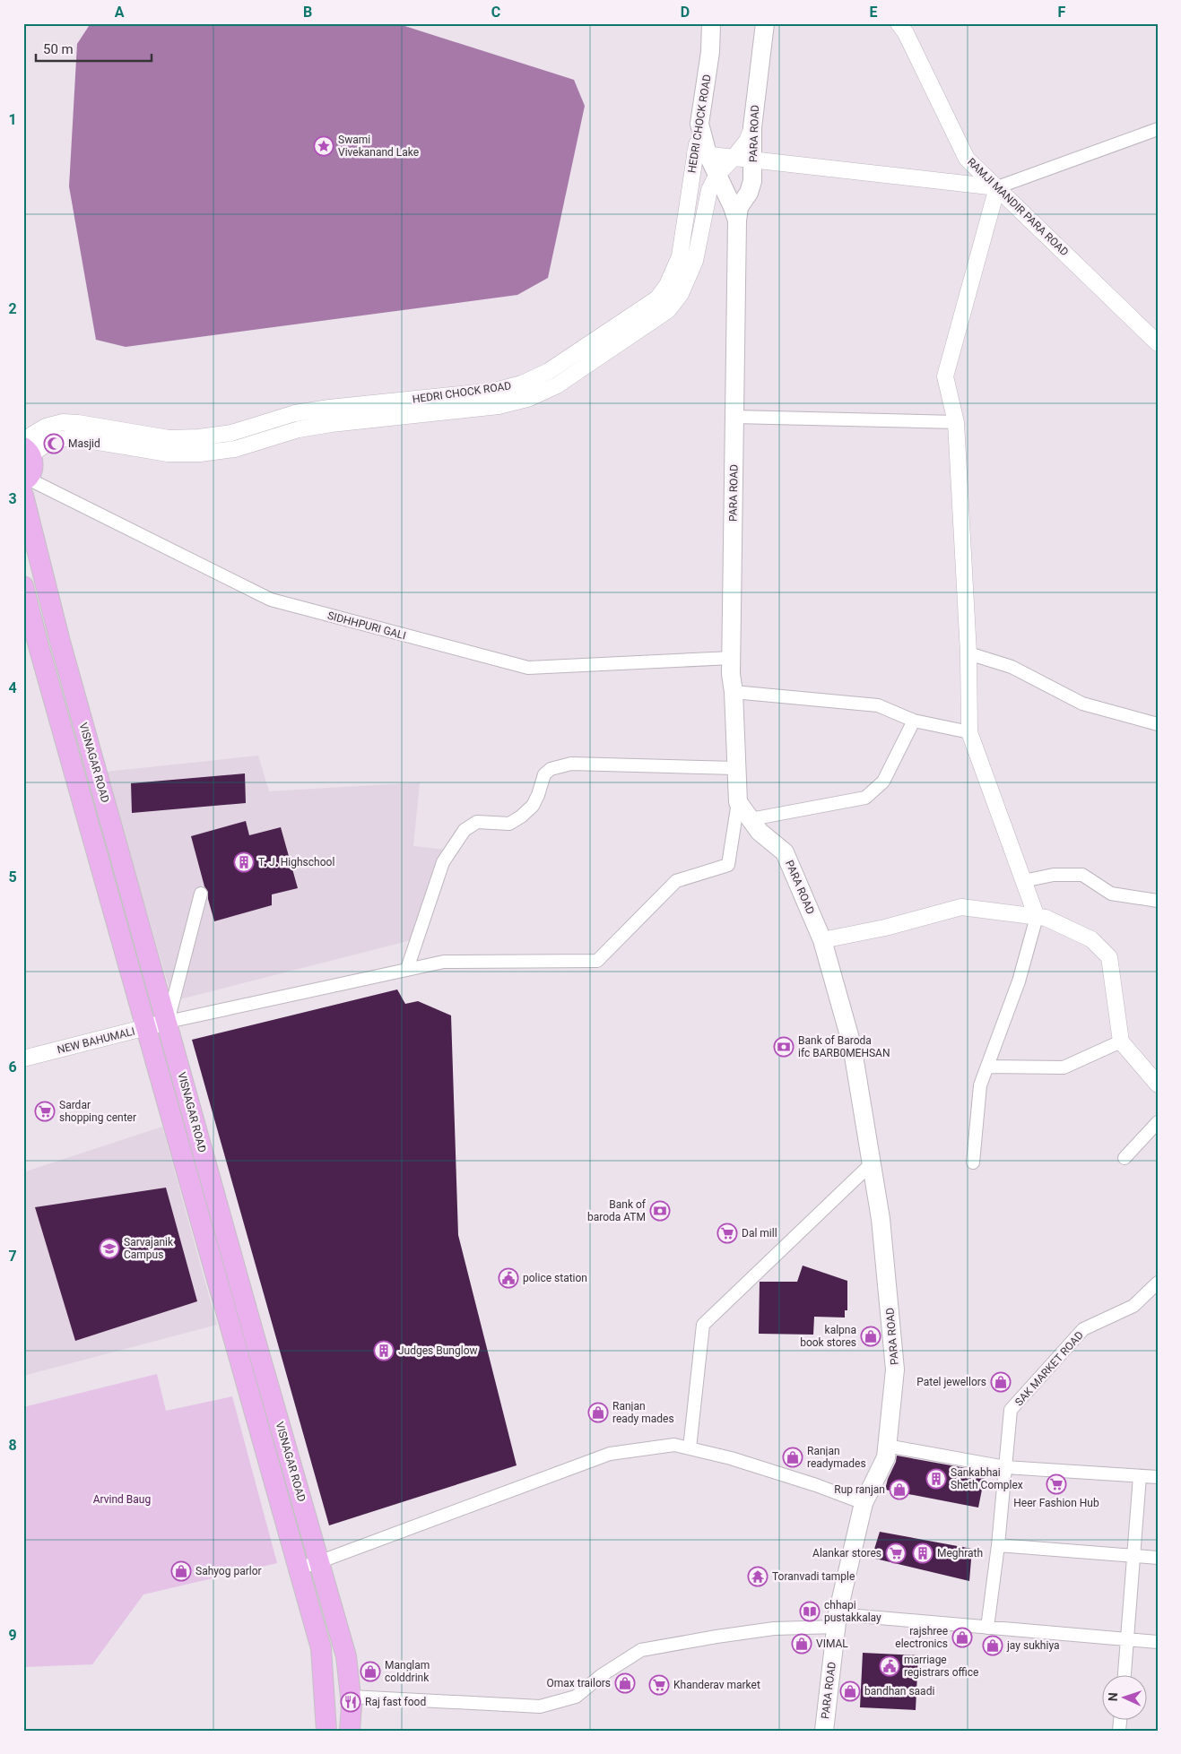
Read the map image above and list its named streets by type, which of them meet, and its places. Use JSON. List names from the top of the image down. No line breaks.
{"streets":{"main road":["HEDRI CHOCK ROAD","PARA ROAD","VISNAGAR ROAD"],"street":["RAMJI MANDIR PARA ROAD","SIDHHPURI GALI","NEW BAHUMALI","SAK MARKET ROAD"]},"crossings":[["HEDRI CHOCK ROAD","PARA ROAD"],["PARA ROAD","SIDHHPURI GALI"],["SIDHHPURI GALI","VISNAGAR ROAD"],["VISNAGAR ROAD","NEW BAHUMALI"]],"parks":["Arvind Baug"],"places":{"place":["Swami Vivekanand Lake"],"mosque":["Masjid"],"building":["T. J. Highschool","Judges Bunglow","Sankabhai Sheth Complex","Meghrath"],"bank":["Bank of Baroda ifc BARB0MEHSAN","Bank of baroda ATM"],"supermarket":["Sardar shopping center","Dal mill","Heer Fashion Hub","Alankar stores","Khanderav market"],"school or university":["Sarvajanik Campus"],"public building":["police station","marriage registrars office"],"shop":["kalpna book stores","Patel jewellors","Ranjan ready mades","Ranjan readymades","Rup ranjan","Sahyog parlor","rajshree electronics","VIMAL","jay sukhiya","Manglam colddrink","Omax trailors","bandhan saadi"],"temple":["Toranvadi tample"],"library":["chhapi pustakkalay"],"restaurant":["Raj fast food"]},"scale_bar":"50 m","north":"left","grid":{"columns":["A","B","C","D","E","F"],"rows":["1","2","3","4","5","6","7","8","9"]}}
